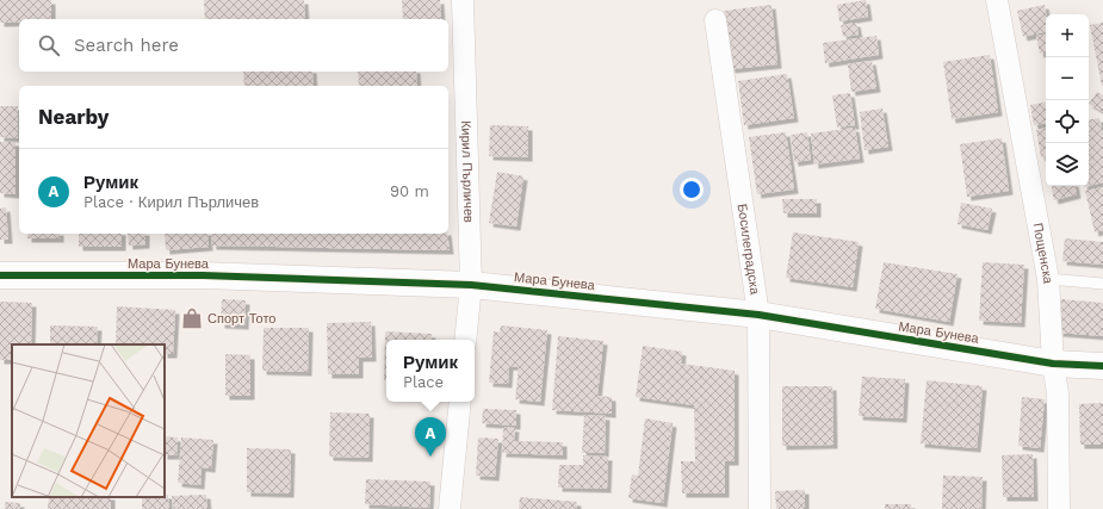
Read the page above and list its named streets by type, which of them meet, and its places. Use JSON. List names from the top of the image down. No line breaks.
{"streets":{"street":["Кирил Пърличев","Босилеградска","Пощенска","Мара Бунева"]},"crossings":[["Кирил Пърличев","Мара Бунева"],["Босилеградска","Мара Бунева"],["Пощенска","Мара Бунева"]],"places":{"shop":["Спорт Тото"]},"page":{"map_buttons":["+","−"],"search":"Search here","heading":"Nearby","list":[{"mark":"A","name":"Румик","note":"Place · Кирил Пърличев","value":"90 m"}],"popup":["Румик","Place"],"pins":"A"}}
